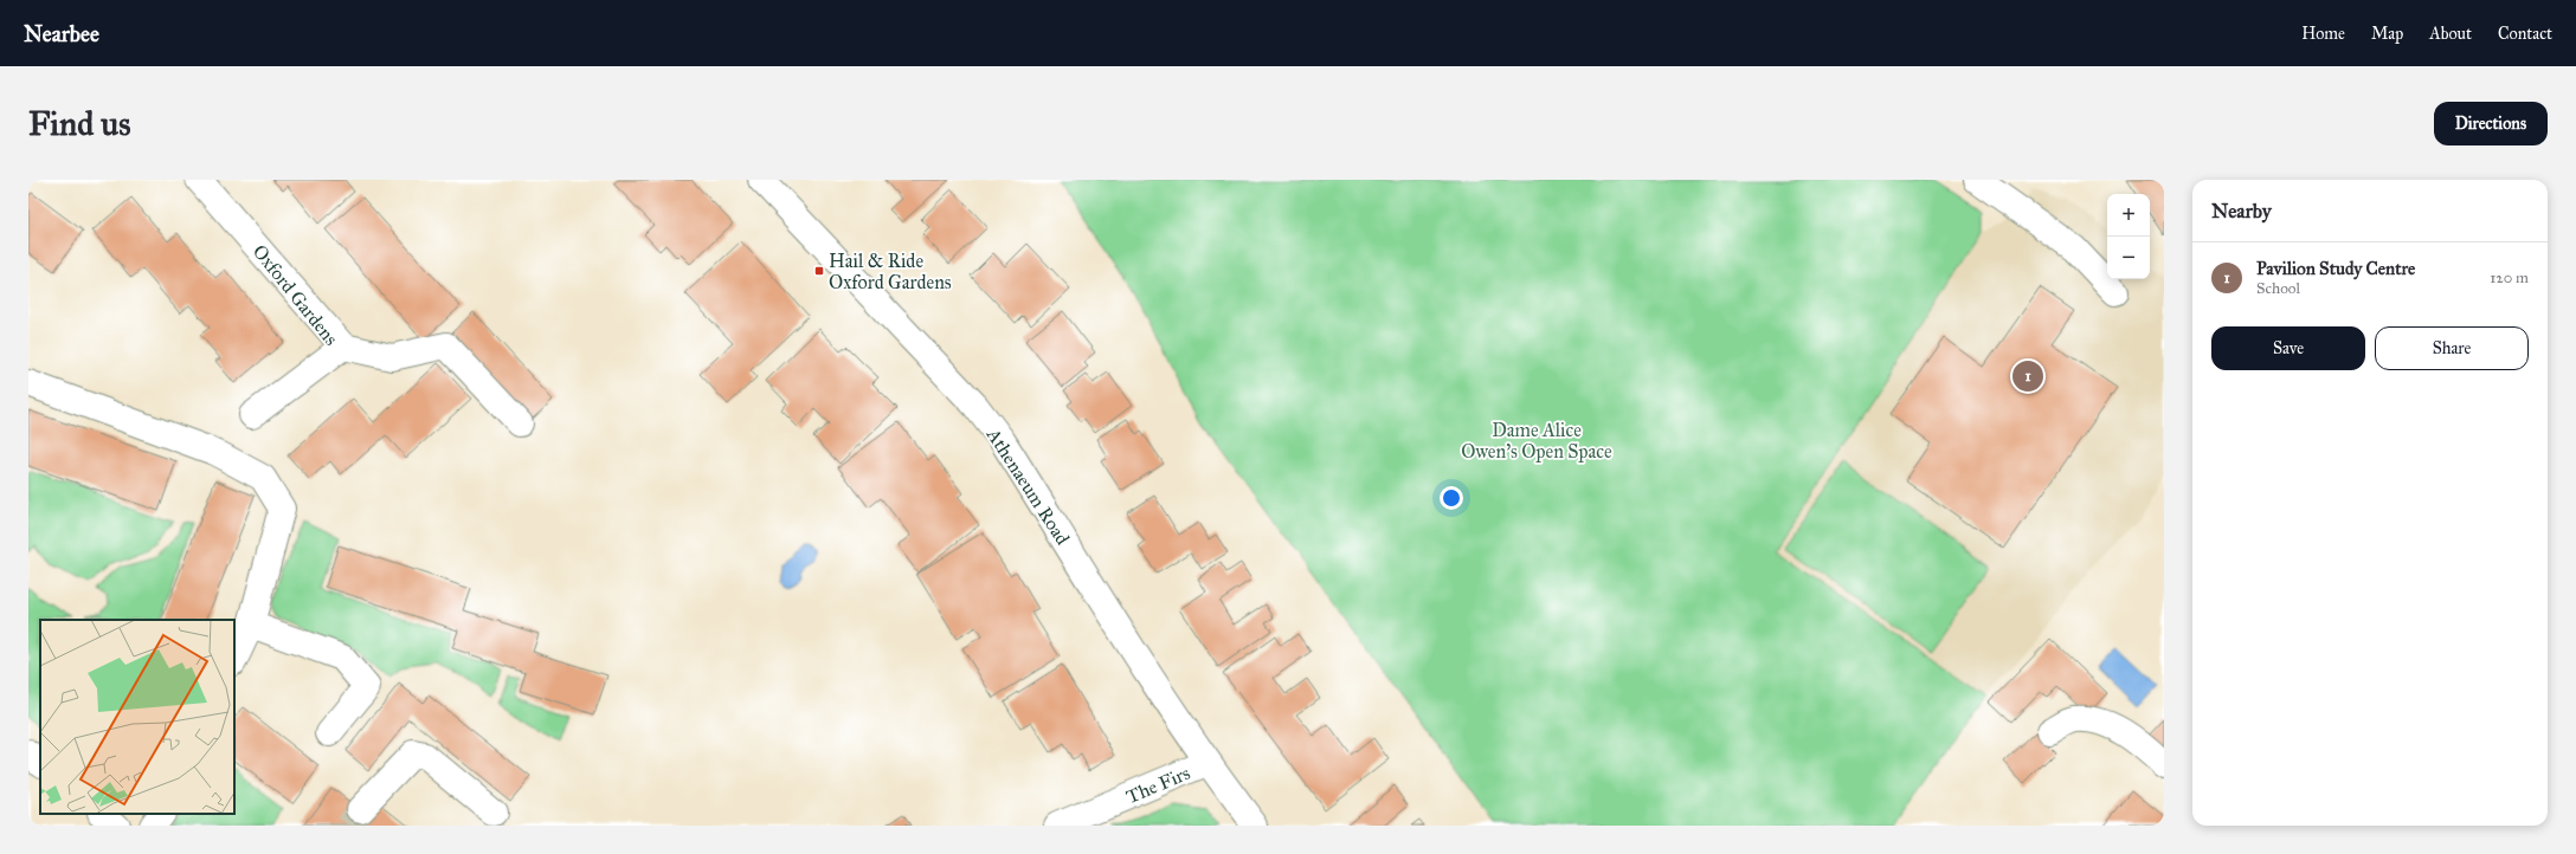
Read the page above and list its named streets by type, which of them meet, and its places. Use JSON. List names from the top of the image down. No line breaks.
{"streets":{"street":["Oxford Gardens","Athenaeum Road","The Firs"]},"crossings":[["Athenaeum Road","The Firs"]],"parks":["Dame Alice Owen's Open Space"],"places":{"transit":["Hail & Ride Oxford Gardens"]},"page":{"header":"Nearbee","nav":["Home","Map","About","Contact"],"buttons":["Directions",["Save","Share"]],"title":"Find us","heading":"Nearby","map_buttons":["+","−"],"list":[{"mark":"1","name":"Pavilion Study Centre","note":"School","value":"120 m"}],"pins":"1"}}
